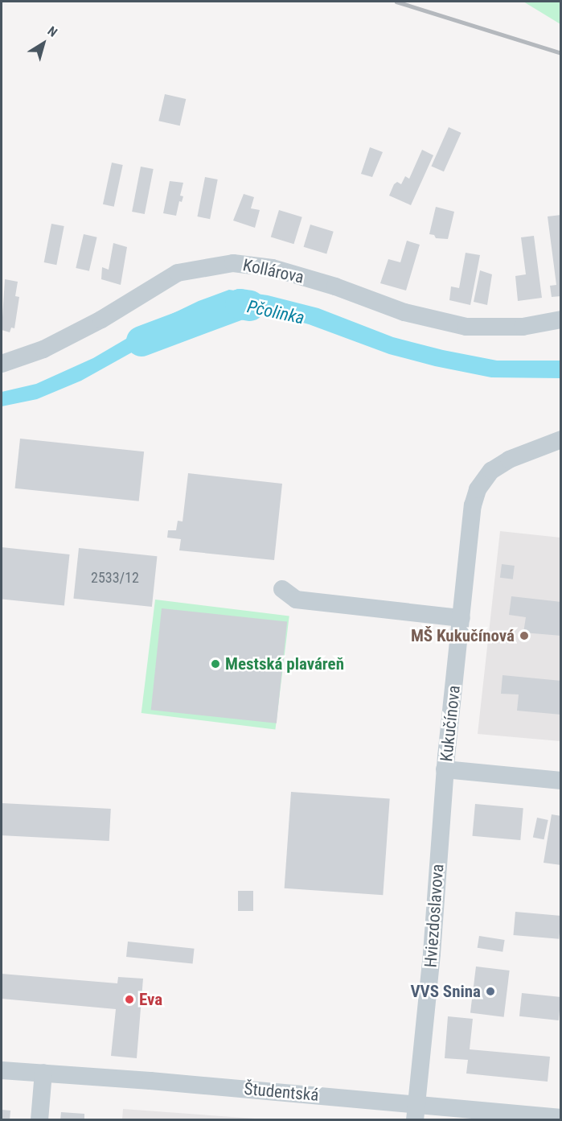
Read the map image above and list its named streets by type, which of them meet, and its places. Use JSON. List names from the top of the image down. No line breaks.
{"streets":{"street":["Kollárova","Kukučínova","Hviezdoslavova","Študentská"]},"crossings":[["Kukučínova","Hviezdoslavova"],["Hviezdoslavova","Študentská"]],"water":["Pčolinka"],"places":["MŠ Kukučínová","Mestská plaváreň","VVS Snina","Eva"],"house_numbers":["2533/12"],"north":"top right"}
